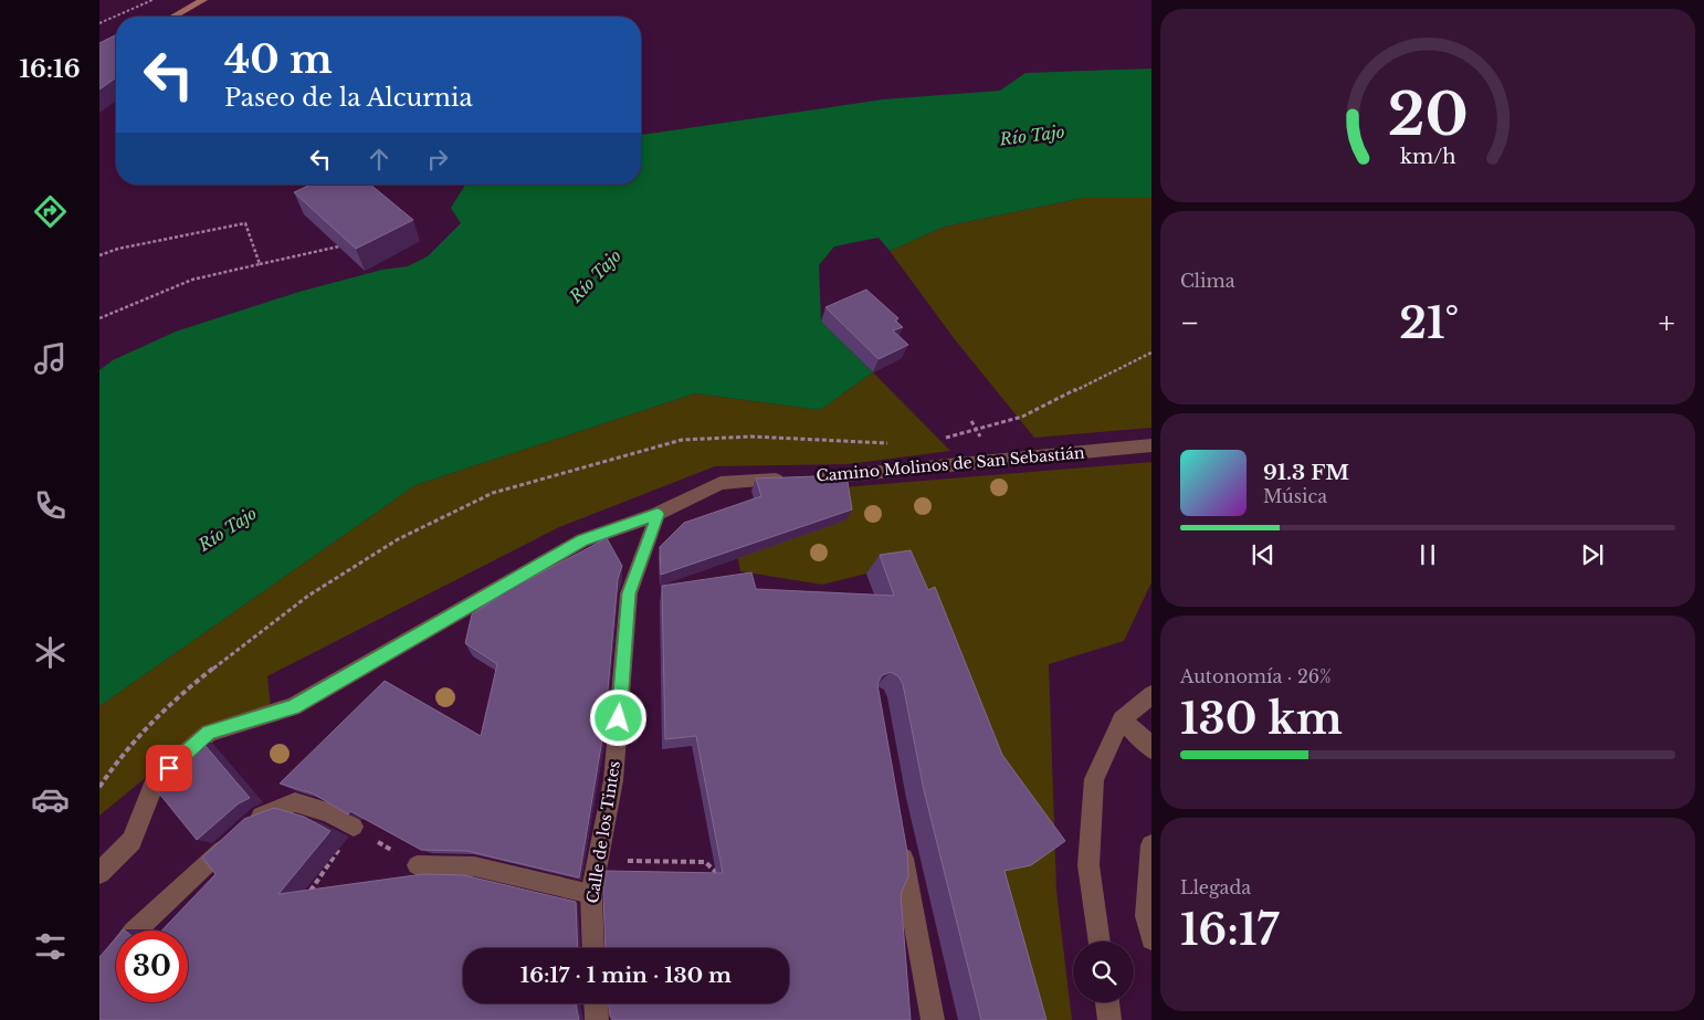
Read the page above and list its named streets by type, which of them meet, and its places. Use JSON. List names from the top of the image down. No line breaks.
{"streets":{"street":["Camino Molinos de San Sebastián","Calle de los Tintes"]},"water":["Río Tajo"],"page":{"tabs":"16:16","turn":["40 m","Paseo de la Alcurnia"],"tile":["Clima",["Autonomía · 26%","130 km"],["Llegada","16:17"]],"heat":["−","21°","+"],"song":["91.3 FM","Música"],"limit":"30","trip":"16:17 · 1 min · 130 m","gauge":["20","km/h"]}}
